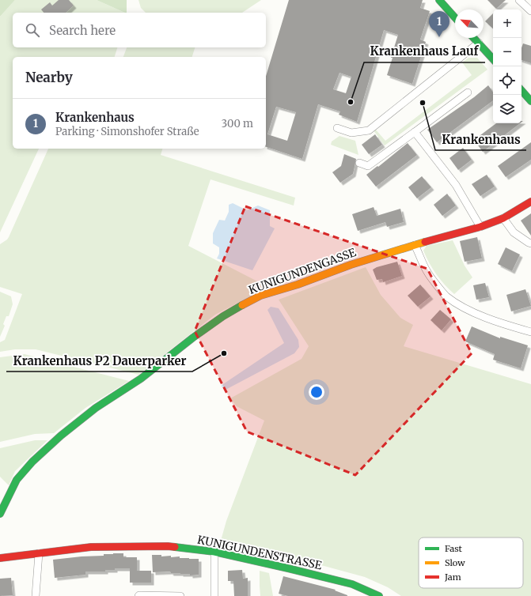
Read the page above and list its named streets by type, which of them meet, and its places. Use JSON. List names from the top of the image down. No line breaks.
{"streets":{"street":["KUNIGUNDENGASSE","KUNIGUNDENSTRASSE"]},"places":["Krankenhaus Lauf","Krankenhaus","Krankenhaus P2 Dauerparker"],"legend":["Fast","Slow","Jam"],"north":"top left","page":{"map_buttons":["+","−"],"pins":"1","search":"Search here","heading":"Nearby","list":[{"mark":"1","name":"Krankenhaus","note":"Parking · Simonshofer Straße","value":"300 m"}]}}
